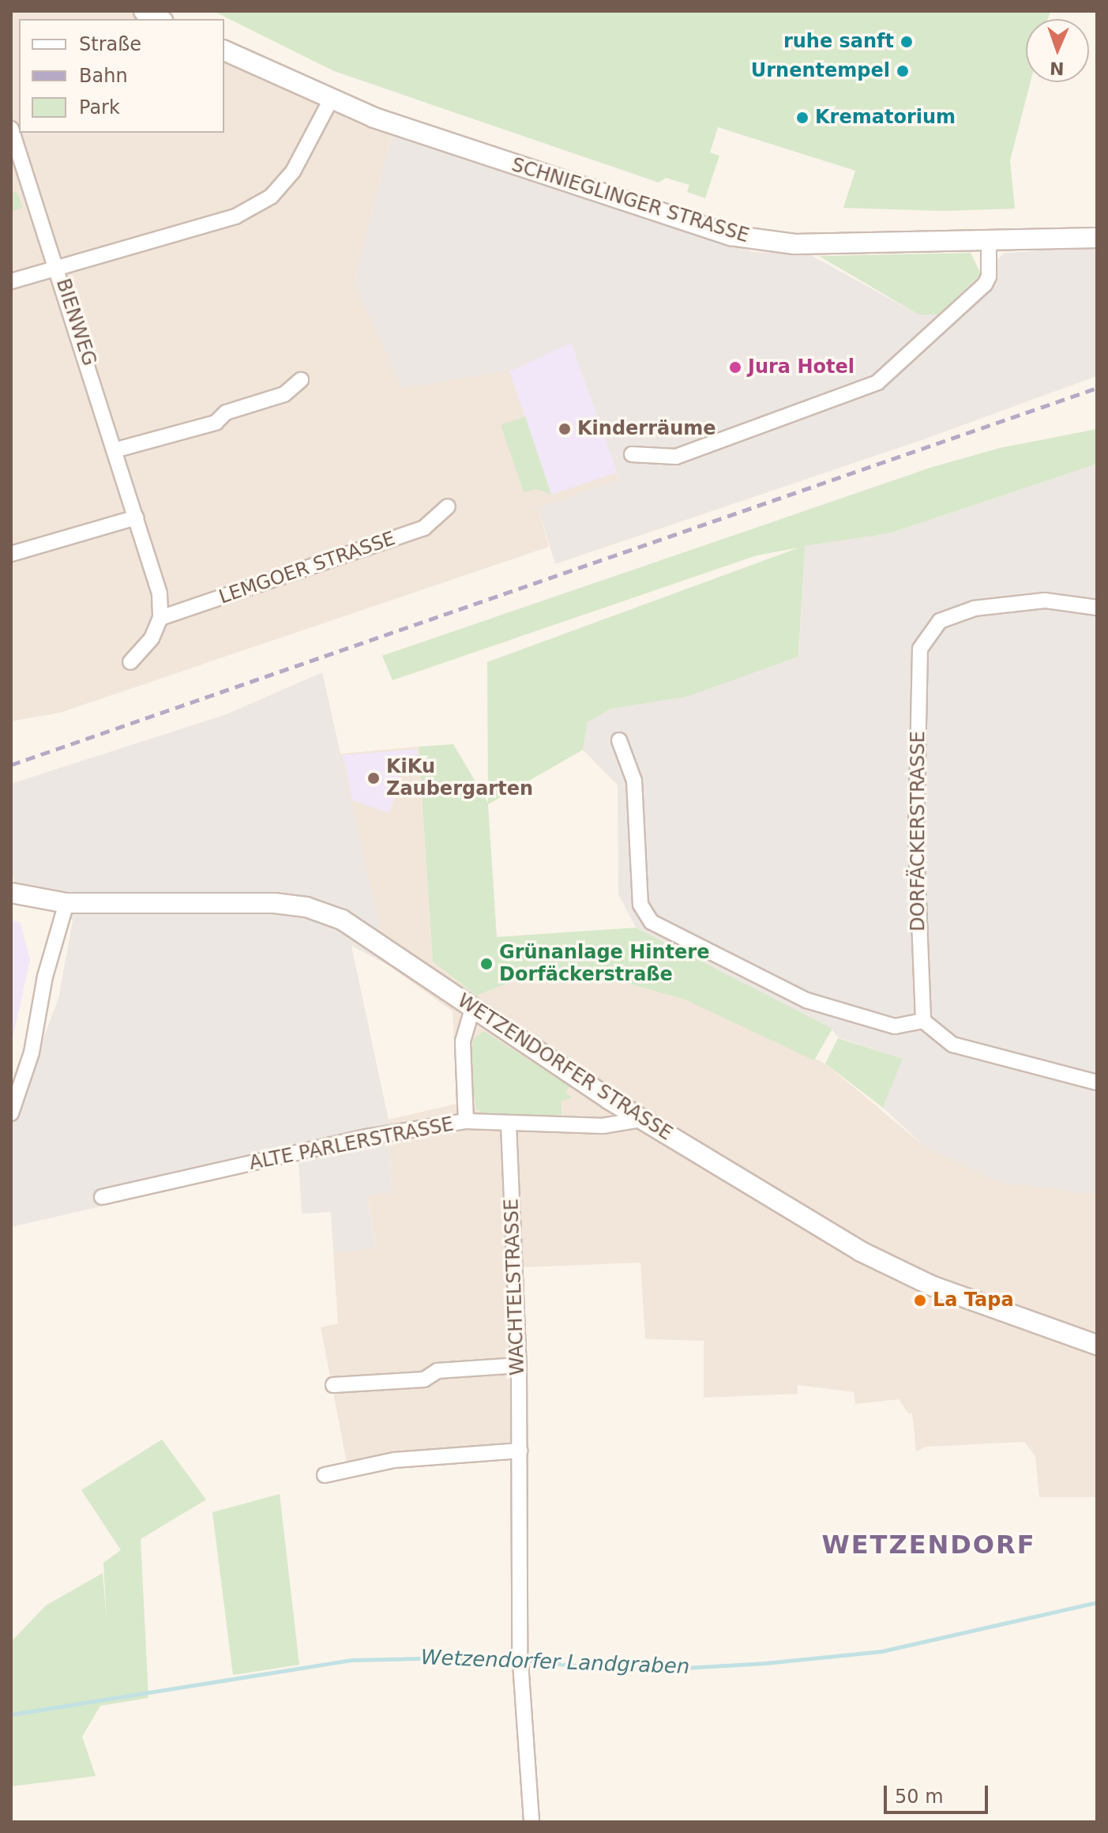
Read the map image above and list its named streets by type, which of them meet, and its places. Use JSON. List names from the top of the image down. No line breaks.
{"streets":{"street":["SCHNIEGLINGER STRASSE","BIENWEG","LEMGOER STRASSE","DORFÄCKERSTRASSE","WETZENDORFER STRASSE","ALTE PARLERSTRASSE","WACHTELSTRASSE"]},"crossings":[["BIENWEG","LEMGOER STRASSE"],["WETZENDORFER STRASSE","ALTE PARLERSTRASSE"],["ALTE PARLERSTRASSE","WACHTELSTRASSE"]],"districts":["WETZENDORF"],"water":["Wetzendorfer Landgraben"],"places":["ruhe sanft","Urnentempel","Krematorium","Jura Hotel","Kinderräume","KiKu Zaubergarten","Grünanlage Hintere Dorfäckerstraße","La Tapa"],"legend":["Straße","Bahn","Park"],"scale_bar":"50 m","north":"bottom"}
